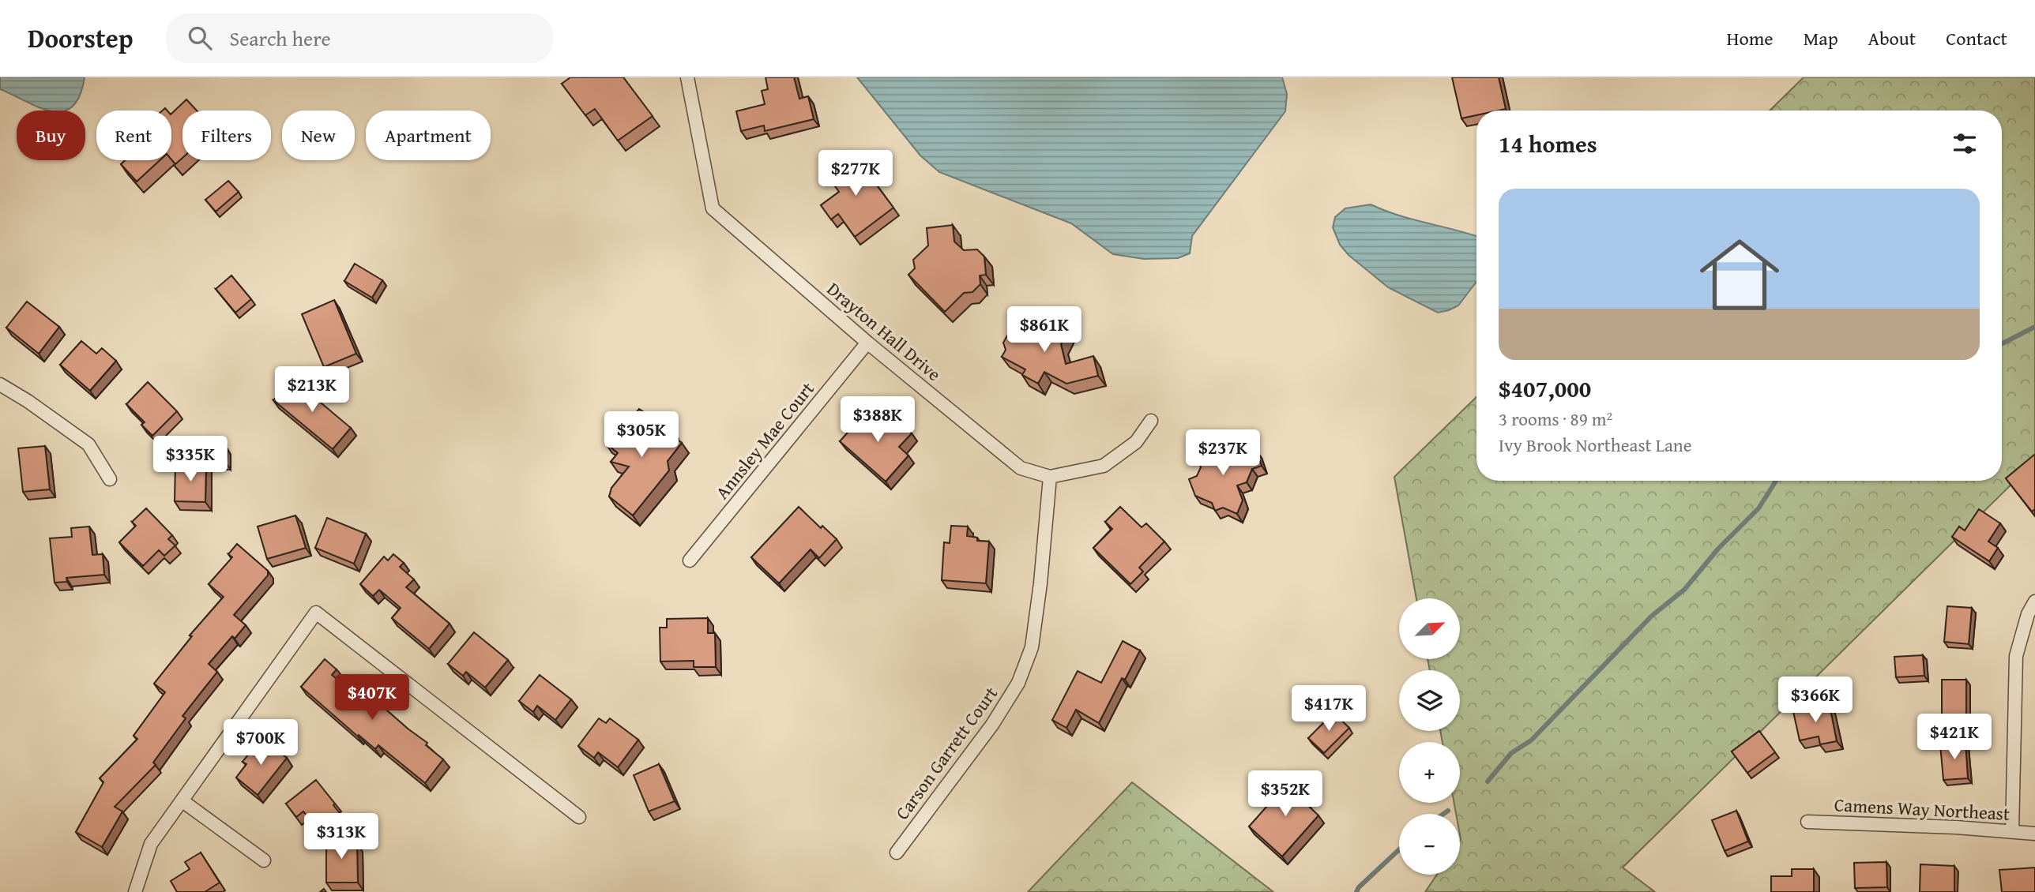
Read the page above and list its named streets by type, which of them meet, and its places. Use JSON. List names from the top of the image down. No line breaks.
{"streets":{"street":["Drayton Hall Drive","Annsley Mae Court","Carson Garrett Court","Camens Way Northeast"]},"crossings":[["Drayton Hall Drive","Annsley Mae Court"],["Drayton Hall Drive","Carson Garrett Court"]],"north":"top right","page":{"header":"Doorstep","search":"Search here","nav":["Home","Map","About","Contact"],"chip":["Buy","Rent","Filters","New","Apartment"],"heading":"14 homes","price":["$277K","$861K","$213K","$388K","$305K","$237K","$335K","$407K","$366K","$417K","$421K","$700K","$352K","$313K"],"list":[{"name":"$407,000","note":"3 rooms · 89 m² · Ivy Brook Northeast Lane"}],"map_buttons":["+","−"]}}
